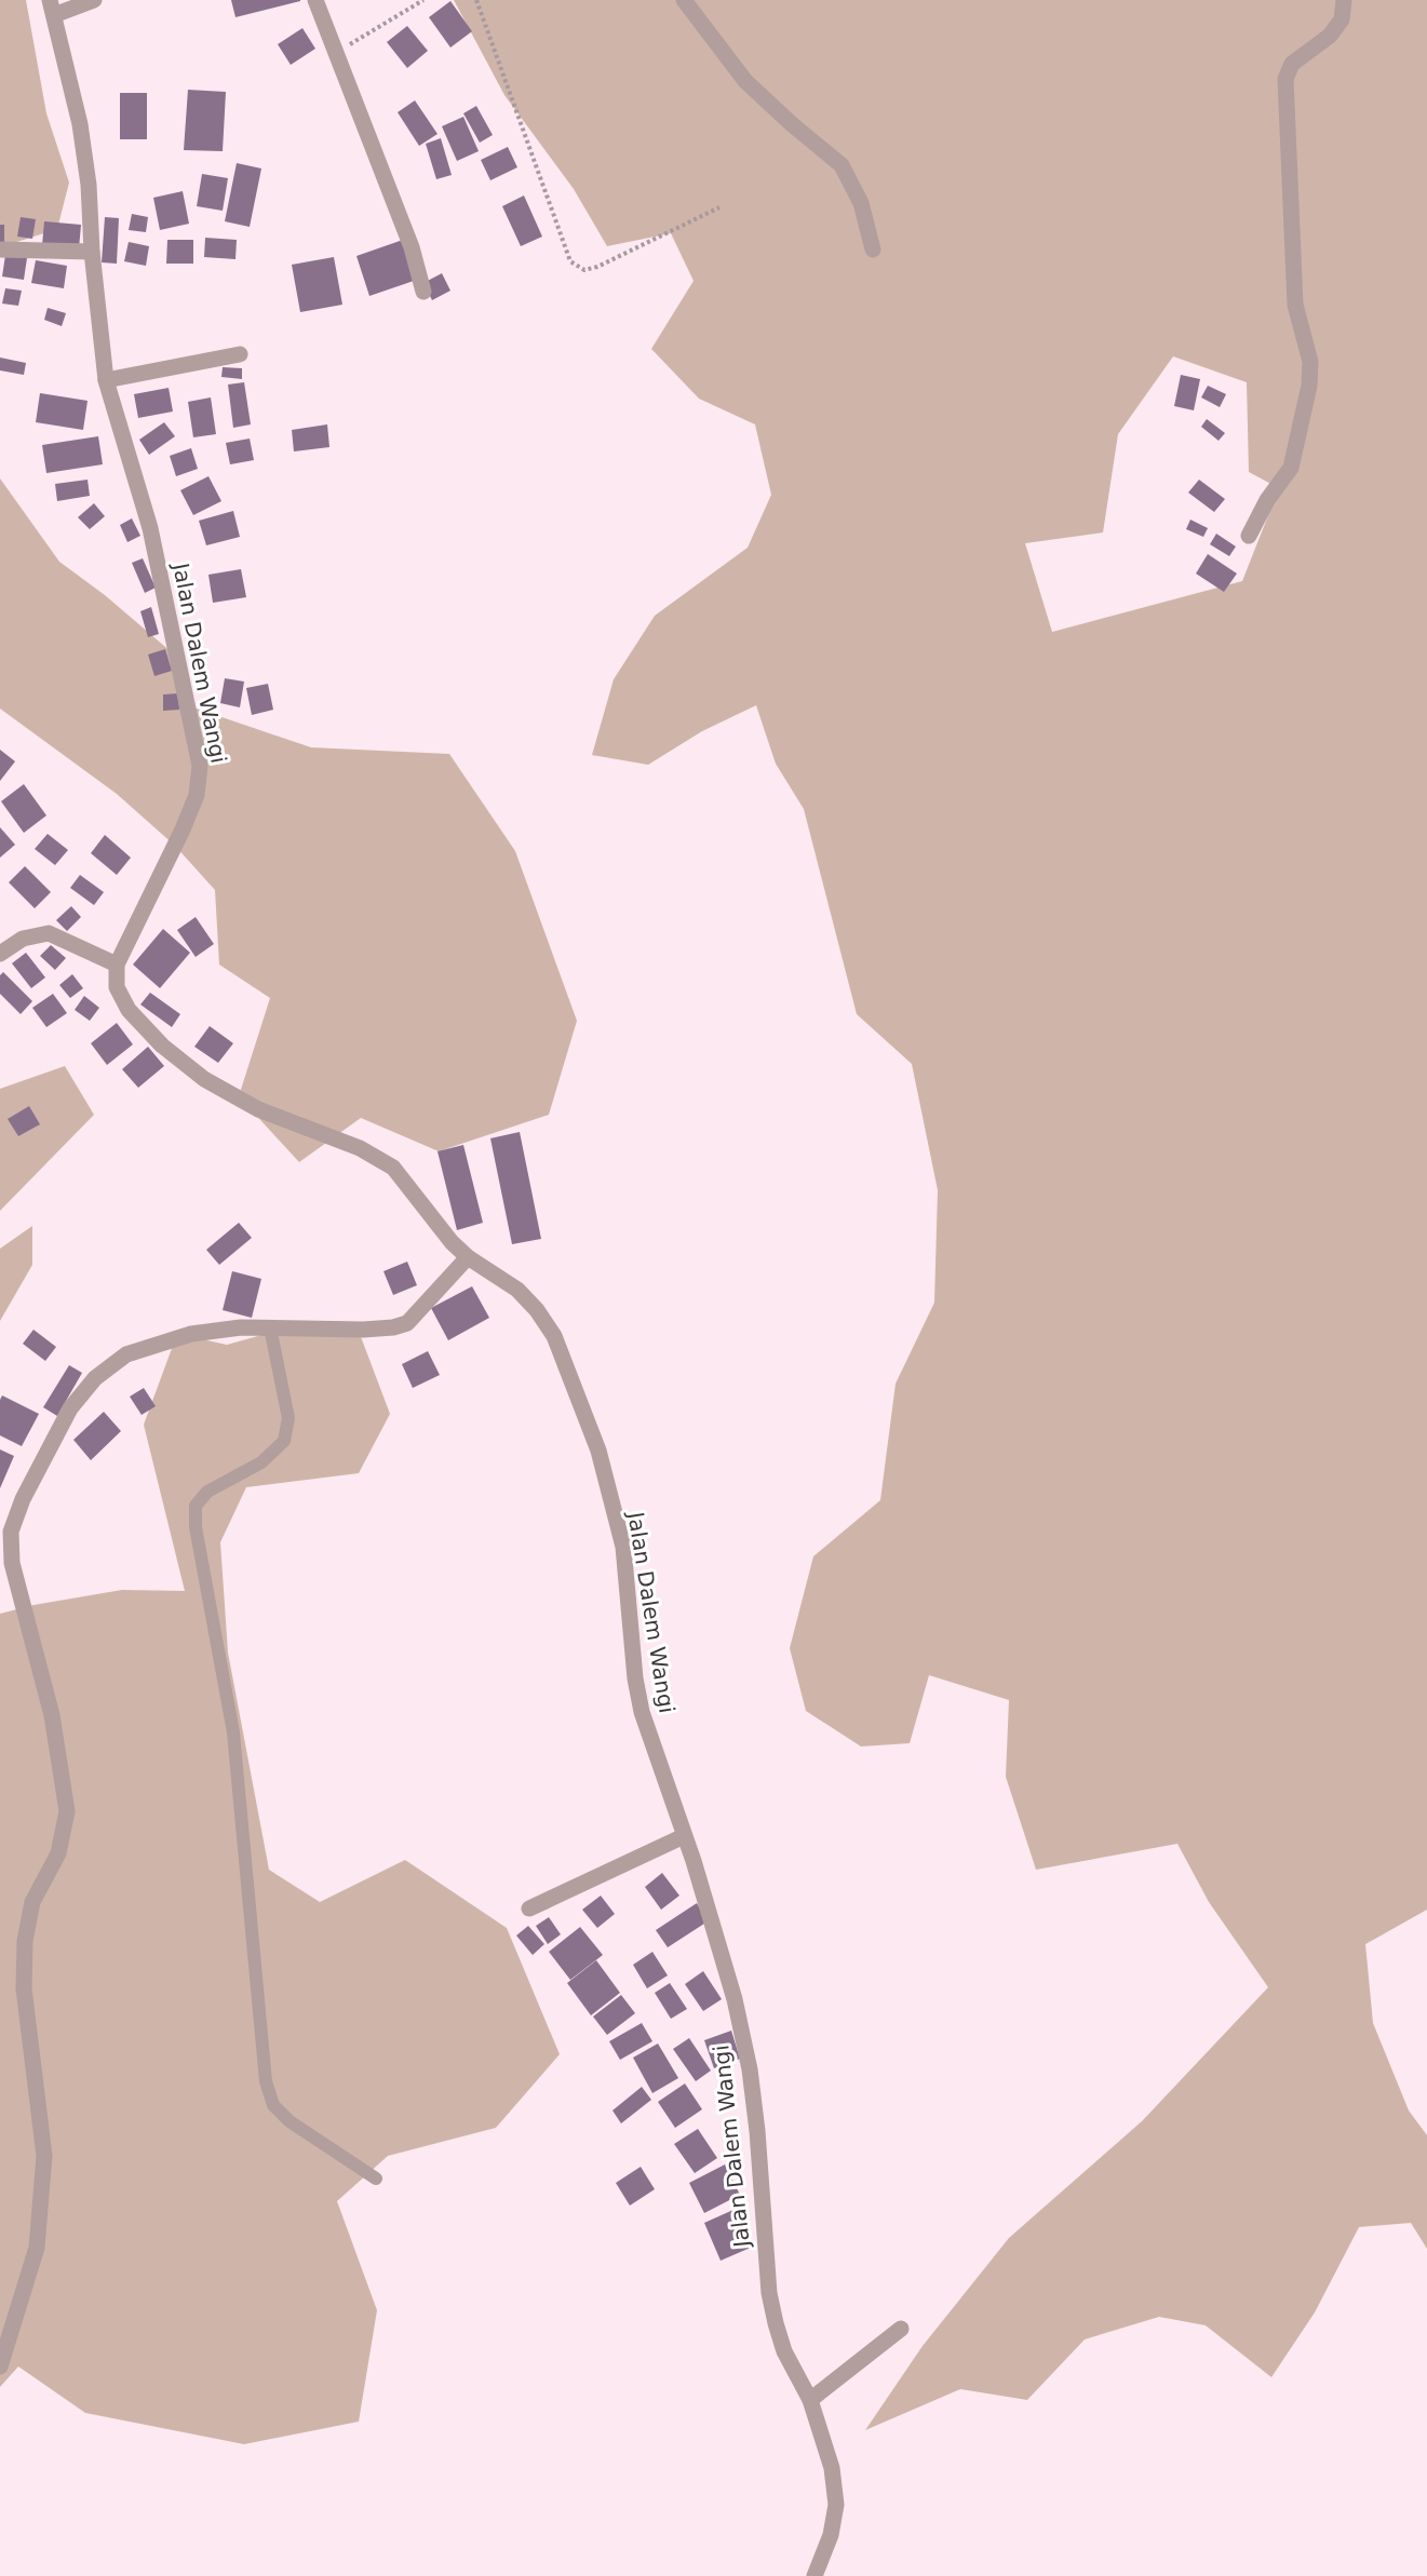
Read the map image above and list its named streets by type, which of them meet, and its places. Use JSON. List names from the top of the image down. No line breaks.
{"streets":{"street":["Jalan Dalem Wangi"]}}
